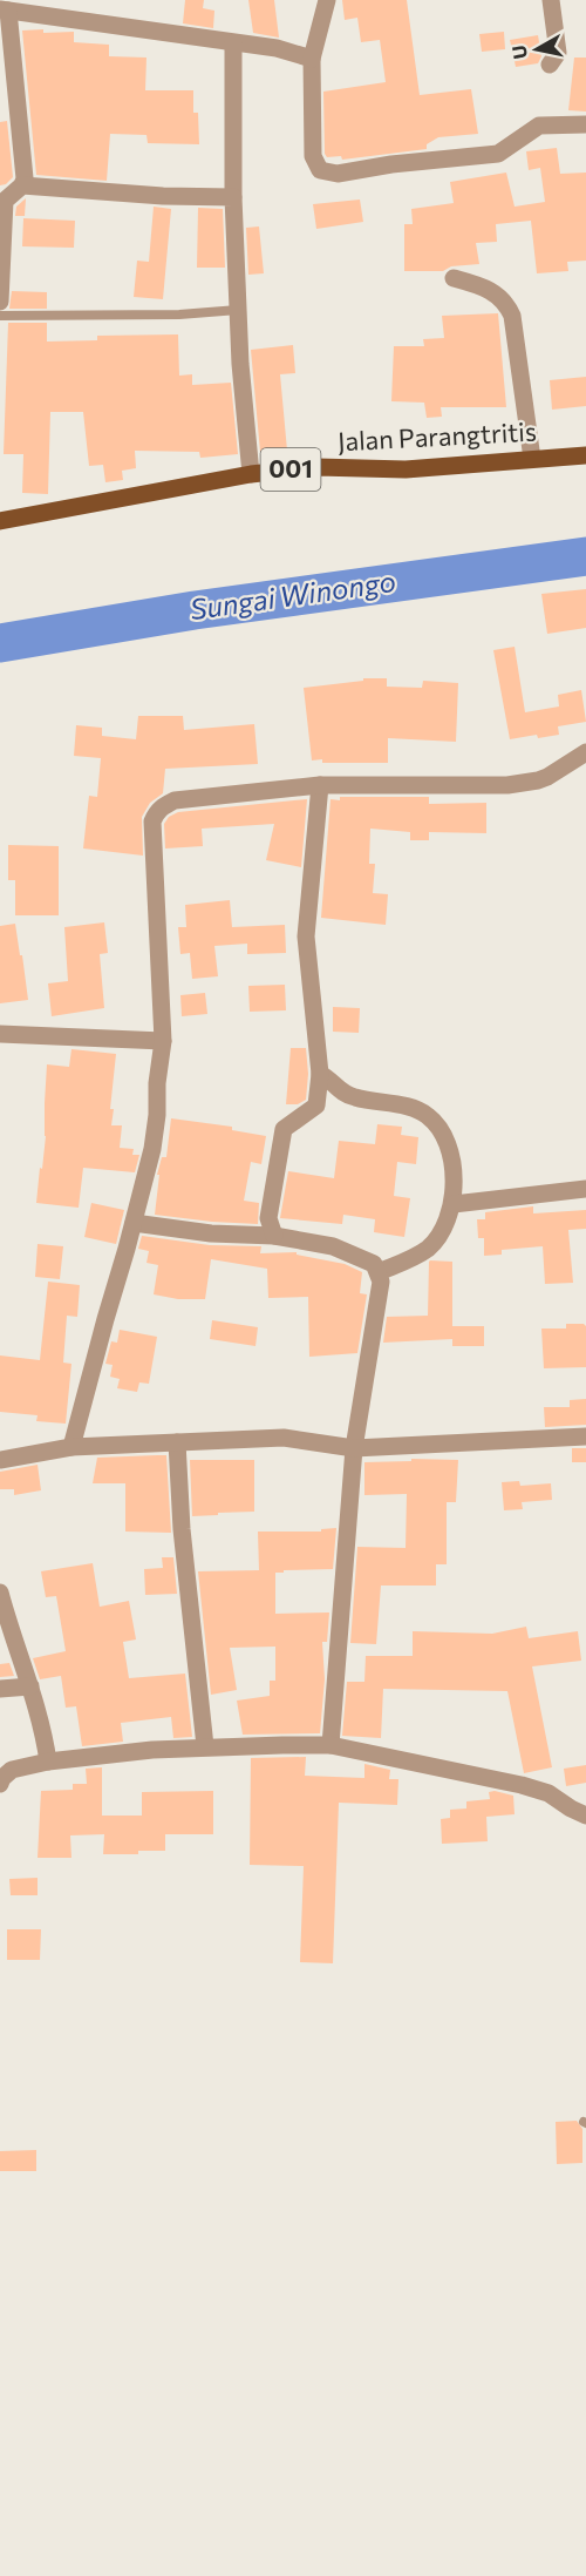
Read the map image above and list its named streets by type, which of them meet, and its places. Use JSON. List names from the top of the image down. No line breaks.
{"streets":{"main road":["Jalan Parangtritis","001"]},"water":["Sungai Winongo"],"north":"left"}
